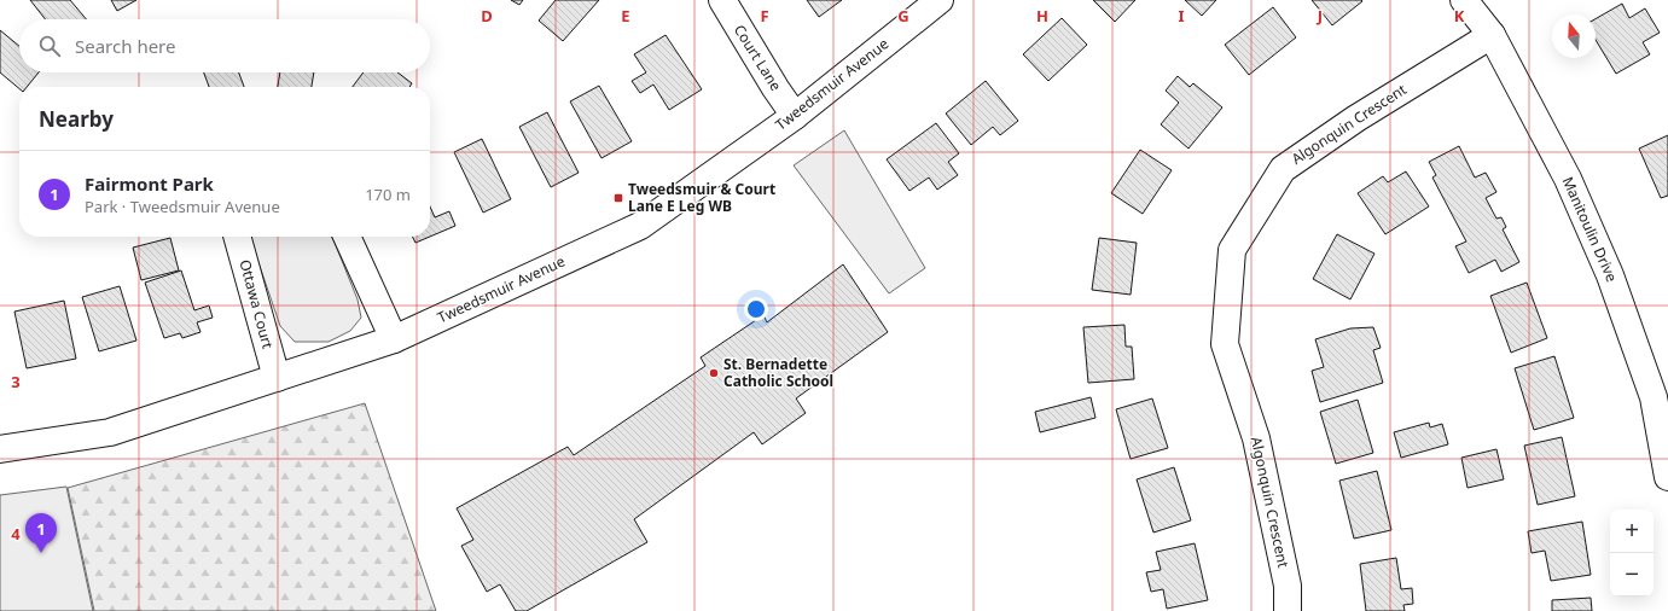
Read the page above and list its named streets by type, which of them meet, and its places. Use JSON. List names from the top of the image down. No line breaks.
{"streets":{"street":["Court Lane","Tweedsmuir Avenue","Algonquin Crescent","Manitoulin Drive","Ottawa Court"]},"crossings":[["Court Lane","Tweedsmuir Avenue"],["Tweedsmuir Avenue","Ottawa Court"],["Algonquin Crescent","Manitoulin Drive"]],"places":{"transit":["Tweedsmuir & Court Lane E Leg WB"],"other":["St. Bernadette Catholic School"]},"north":"top","page":{"search":"Search here","heading":"Nearby","list":[{"mark":"1","name":"Fairmont Park","note":"Park · Tweedsmuir Avenue","value":"170 m"}],"map_buttons":["+","−"],"pins":"1"},"grid":{"columns":["D","E","F","G","H","I","J","K"],"rows":["3","4"]}}
